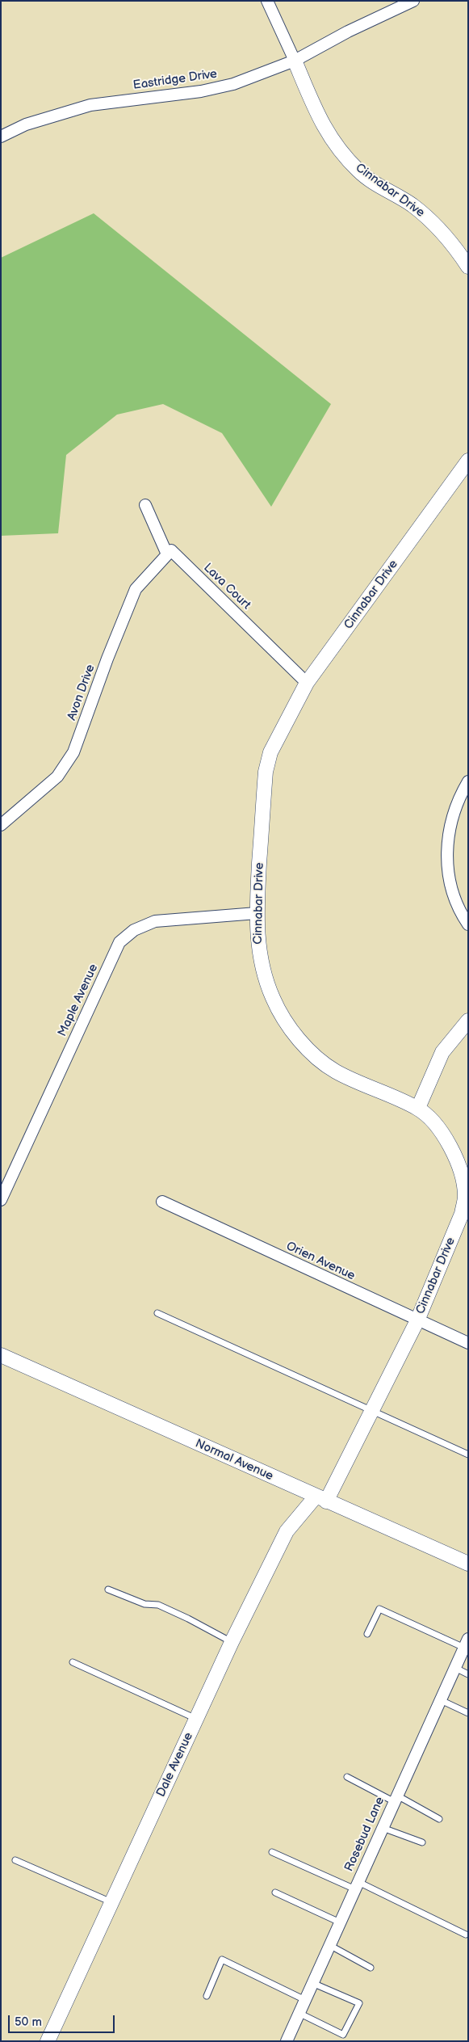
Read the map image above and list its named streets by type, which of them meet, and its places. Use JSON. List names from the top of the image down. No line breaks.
{"streets":{"street":["Eastridge Drive","Cinnabar Drive","Lava Court","Avon Drive","Maple Avenue","Orien Avenue","Normal Avenue","Dale Avenue","Rosebud Lane"]},"crossings":[["Eastridge Drive","Cinnabar Drive"],["Cinnabar Drive","Lava Court"],["Cinnabar Drive","Maple Avenue"],["Cinnabar Drive","Orien Avenue"],["Cinnabar Drive","Normal Avenue"],["Cinnabar Drive","Dale Avenue"],["Lava Court","Avon Drive"],["Normal Avenue","Dale Avenue"]],"scale_bar":"50 m"}
